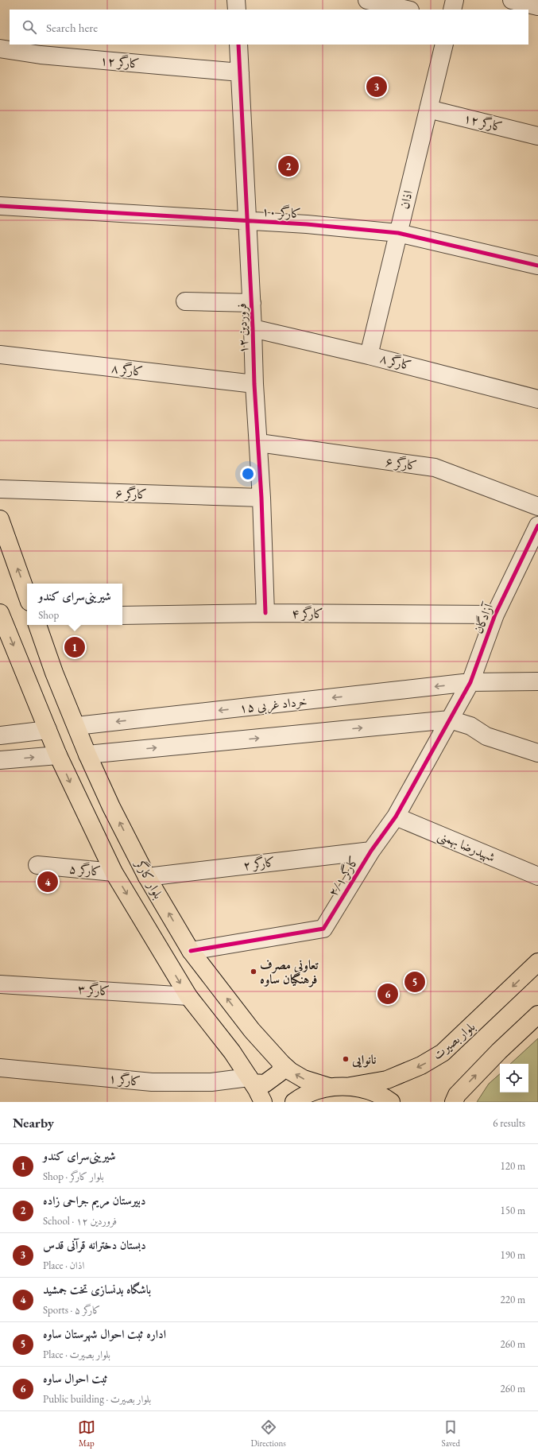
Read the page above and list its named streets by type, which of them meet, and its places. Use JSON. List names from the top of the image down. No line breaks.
{"streets":{"main road":["بلوار کارگر","بلوار بصیرت"],"street":["کارگر ۱۲","اذان","کارگر ۱۰","۱۲ فروردین","کارگر ۸","کارگر ۶","کارگر ۴","آزادگان","۱۵ خرداد غربی","شهیدرضا بهمنی","کارگر ۲","کارگر ۵","کارگر ۲/۱","کارگر ۳","کارگر ۱"]},"crossings":[["کارگر ۱۲","اذان"],["کارگر ۱۲","۱۲ فروردین"],["اذان","کارگر ۱۰"],["اذان","کارگر ۸"],["کارگر ۱۰","۱۲ فروردین"],["۱۲ فروردین","کارگر ۸"],["۱۲ فروردین","کارگر ۶"],["۱۲ فروردین","کارگر ۴"],["کارگر ۴","آزادگان"],["آزادگان","۱۵ خرداد غربی"],["آزادگان","کارگر ۲/۱"],["۱۵ خرداد غربی","بلوار کارگر"],["شهیدرضا بهمنی","کارگر ۲/۱"],["کارگر ۲","کارگر ۲/۱"],["کارگر ۲","بلوار کارگر"],["کارگر ۵","بلوار کارگر"],["کارگر ۲/۱","بلوار کارگر"],["بلوار کارگر","کارگر ۳"],["بلوار کارگر","کارگر ۱"]],"places":["تعاونی مصرف فرهنگیان ساوه","نانوایی"],"page":{"search":"Search here","pins":["3","2","1","4","5","6"],"popup":["شیرینی‌سرای کندو","Shop"],"heading":["Nearby","6 results"],"list":[{"mark":"1","name":"شیرینی‌سرای کندو","note":"Shop · بلوار کارگر","value":"120 m"},{"mark":"2","name":"دبیرستان مریم جراحی زاده","note":"School · ۱۲ فروردین","value":"150 m"},{"mark":"3","name":"دبستان دخترانه قرآنی قدس","note":"Place · اذان","value":"190 m"},{"mark":"4","name":"باشگاه بدنسازی تخت جمشید","note":"Sports · کارگر ۵","value":"220 m"},{"mark":"5","name":"اداره ثبت احوال شهرستان ساوه","note":"Place · بلوار بصیرت","value":"260 m"},{"mark":"6","name":"ثبت احوال ساوه","note":"Public building · بلوار بصیرت","value":"260 m"}],"nav":["Map","Directions","Saved"]}}
